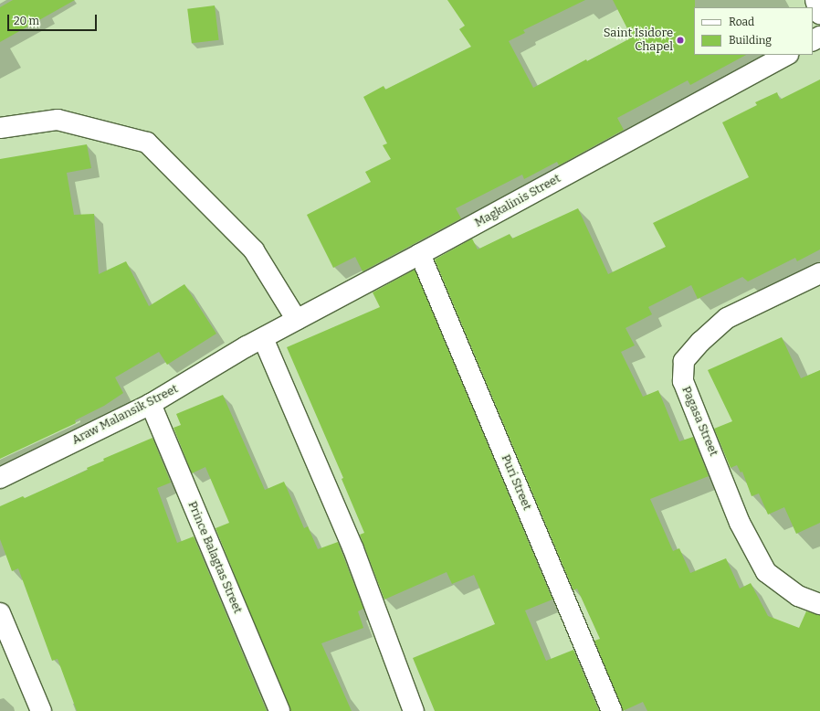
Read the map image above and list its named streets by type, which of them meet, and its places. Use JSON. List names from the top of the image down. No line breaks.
{"streets":{"street":["Magkalinis Street","Araw Malansik Street","Pagasa Street","Puri Street","Prince Balagtas Street"]},"crossings":[["Magkalinis Street","Araw Malansik Street"],["Magkalinis Street","Puri Street"],["Araw Malansik Street","Prince Balagtas Street"]],"places":["Saint Isidore Chapel"],"legend":["Road","Building"],"scale_bar":"20 m"}
